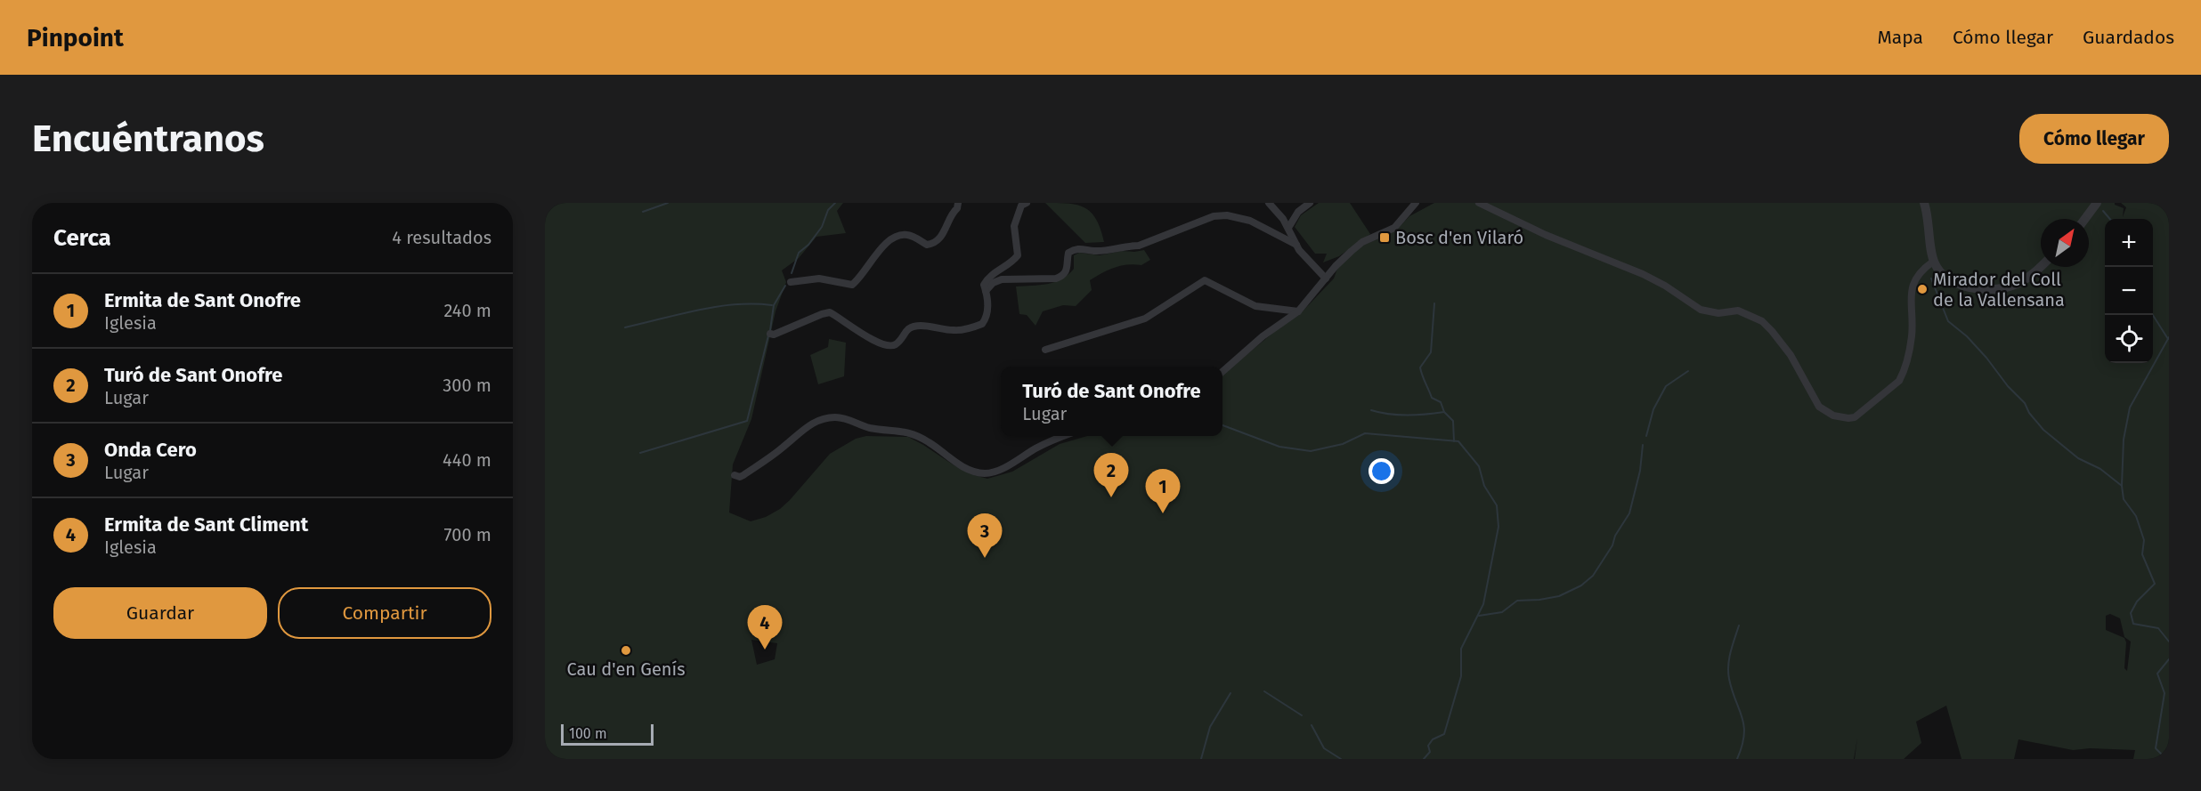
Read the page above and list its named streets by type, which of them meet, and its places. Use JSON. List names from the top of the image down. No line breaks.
{"places":{"transit":["Bosc d'en Vilaró"],"other":["Mirador del Coll de la Vallensana","Cau d'en Genís"]},"scale_bar":"100 m","north":"top right","page":{"header":"Pinpoint","nav":["Mapa","Cómo llegar","Guardados"],"buttons":["Cómo llegar",["Guardar","Compartir"]],"title":"Encuéntranos","heading":["Cerca","4 resultados"],"map_buttons":["+","−"],"list":[{"mark":"1","name":"Ermita de Sant Onofre","note":"Iglesia","value":"240 m"},{"mark":"2","name":"Turó de Sant Onofre","note":"Lugar","value":"300 m"},{"mark":"3","name":"Onda Cero","note":"Lugar","value":"440 m"},{"mark":"4","name":"Ermita de Sant Climent","note":"Iglesia","value":"700 m"}],"popup":["Turó de Sant Onofre","Lugar"],"pins":["2","1","3","4"],"scale":"100 m"}}
